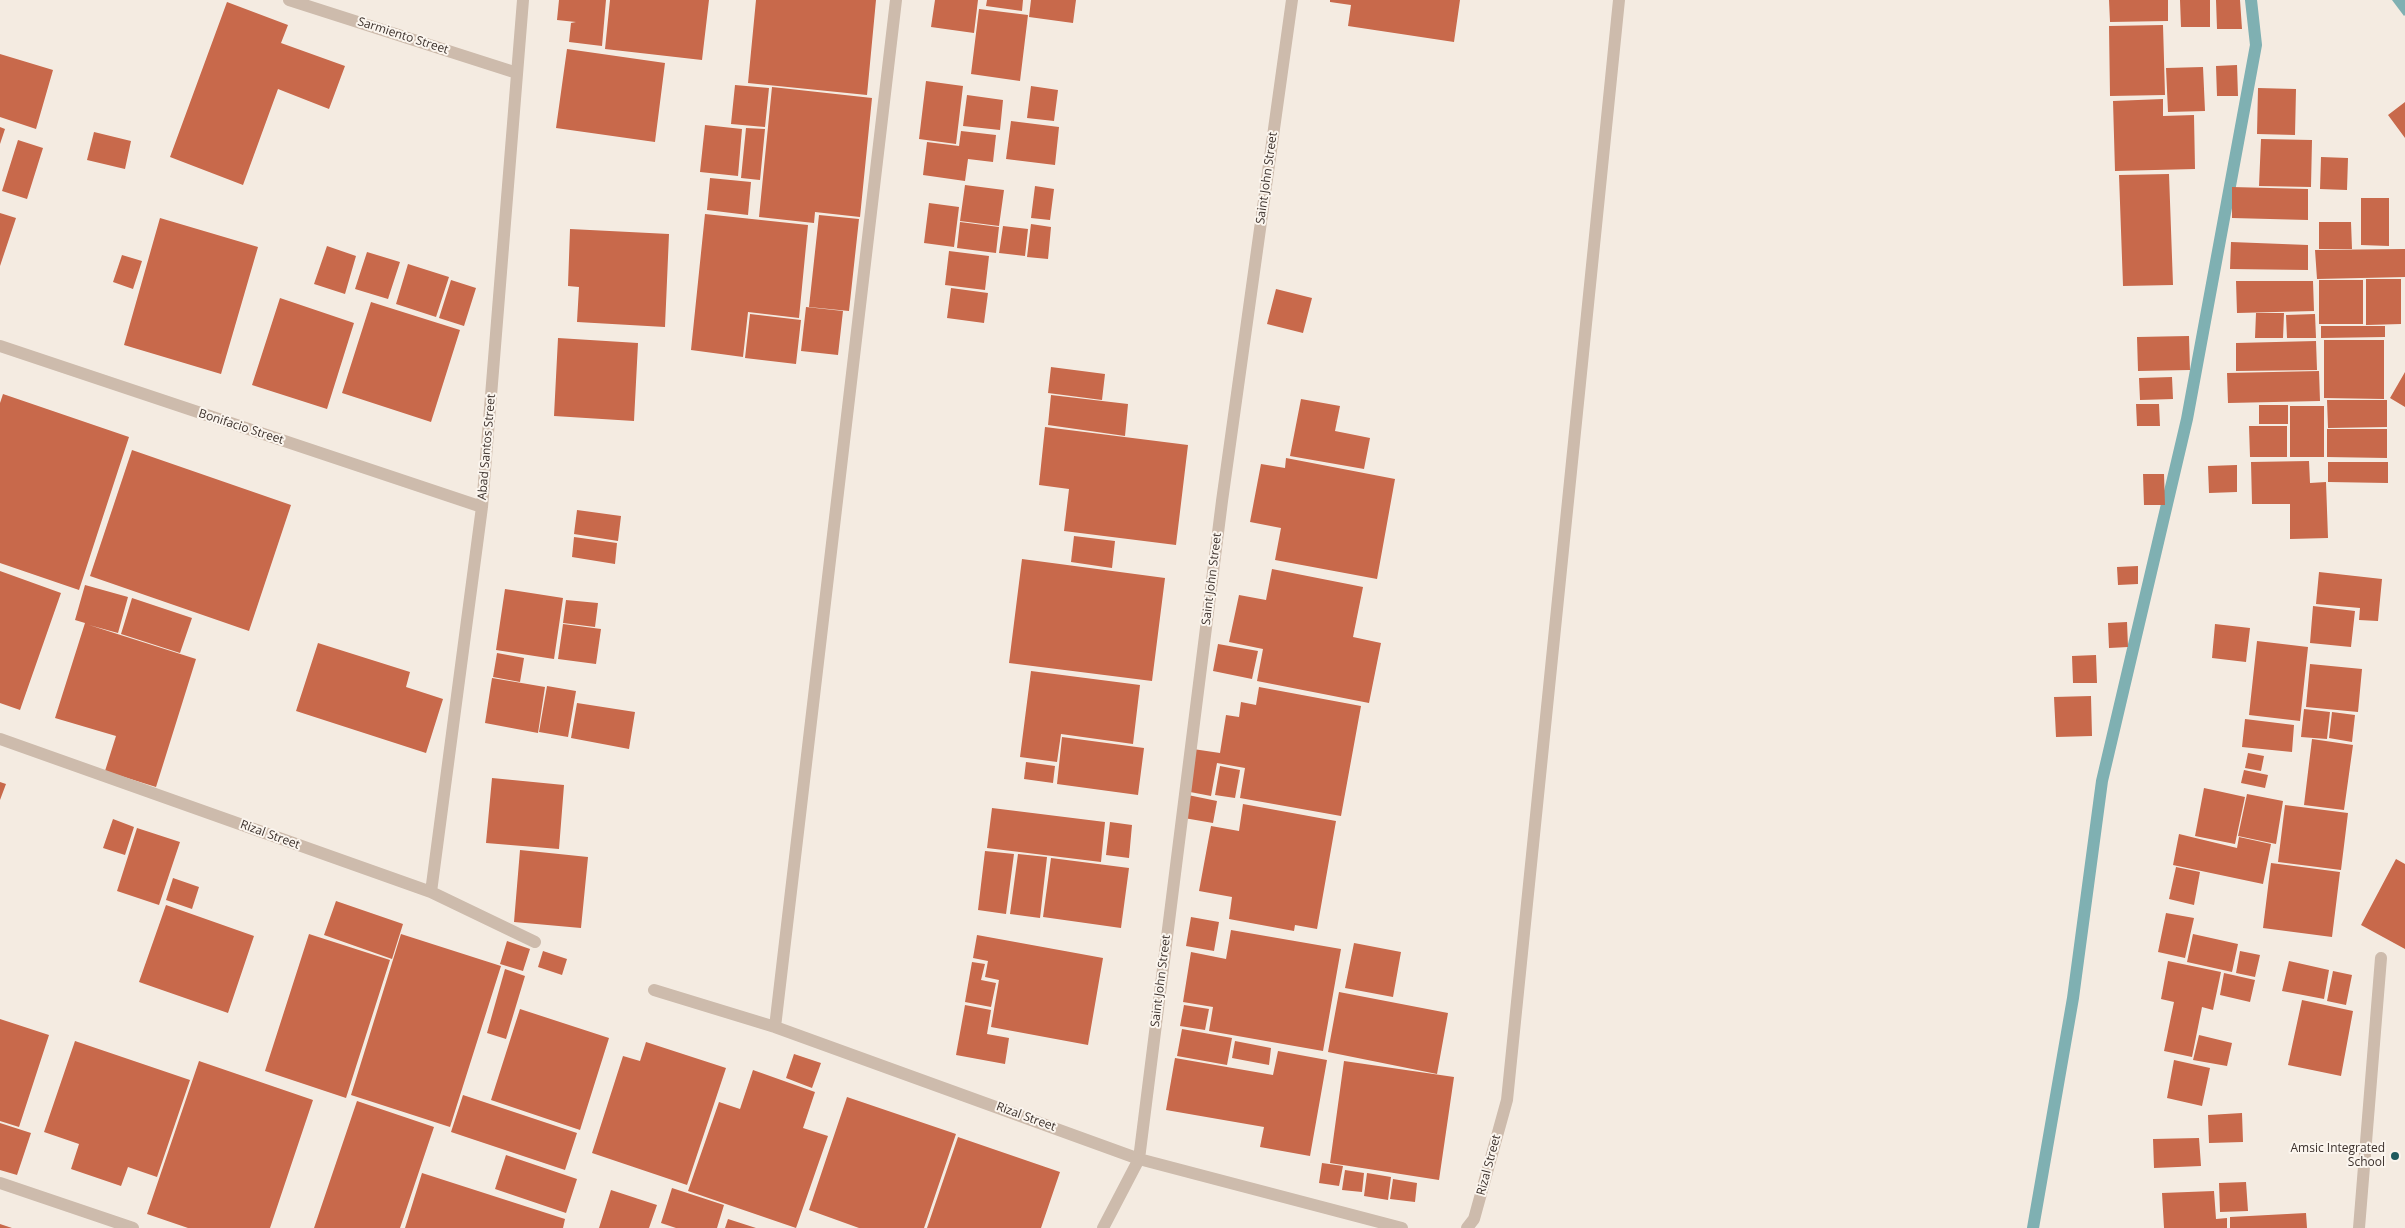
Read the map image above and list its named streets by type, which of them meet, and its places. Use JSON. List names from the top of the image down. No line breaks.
{"streets":{"street":["Sarmiento Street","Saint John Street","Bonifacio Street","Abad Santos Street","Rizal Street"]},"crossings":[["Sarmiento Street","Abad Santos Street"],["Saint John Street","Rizal Street"],["Bonifacio Street","Abad Santos Street"],["Abad Santos Street","Rizal Street"]],"places":["Amsic Integrated School"]}
